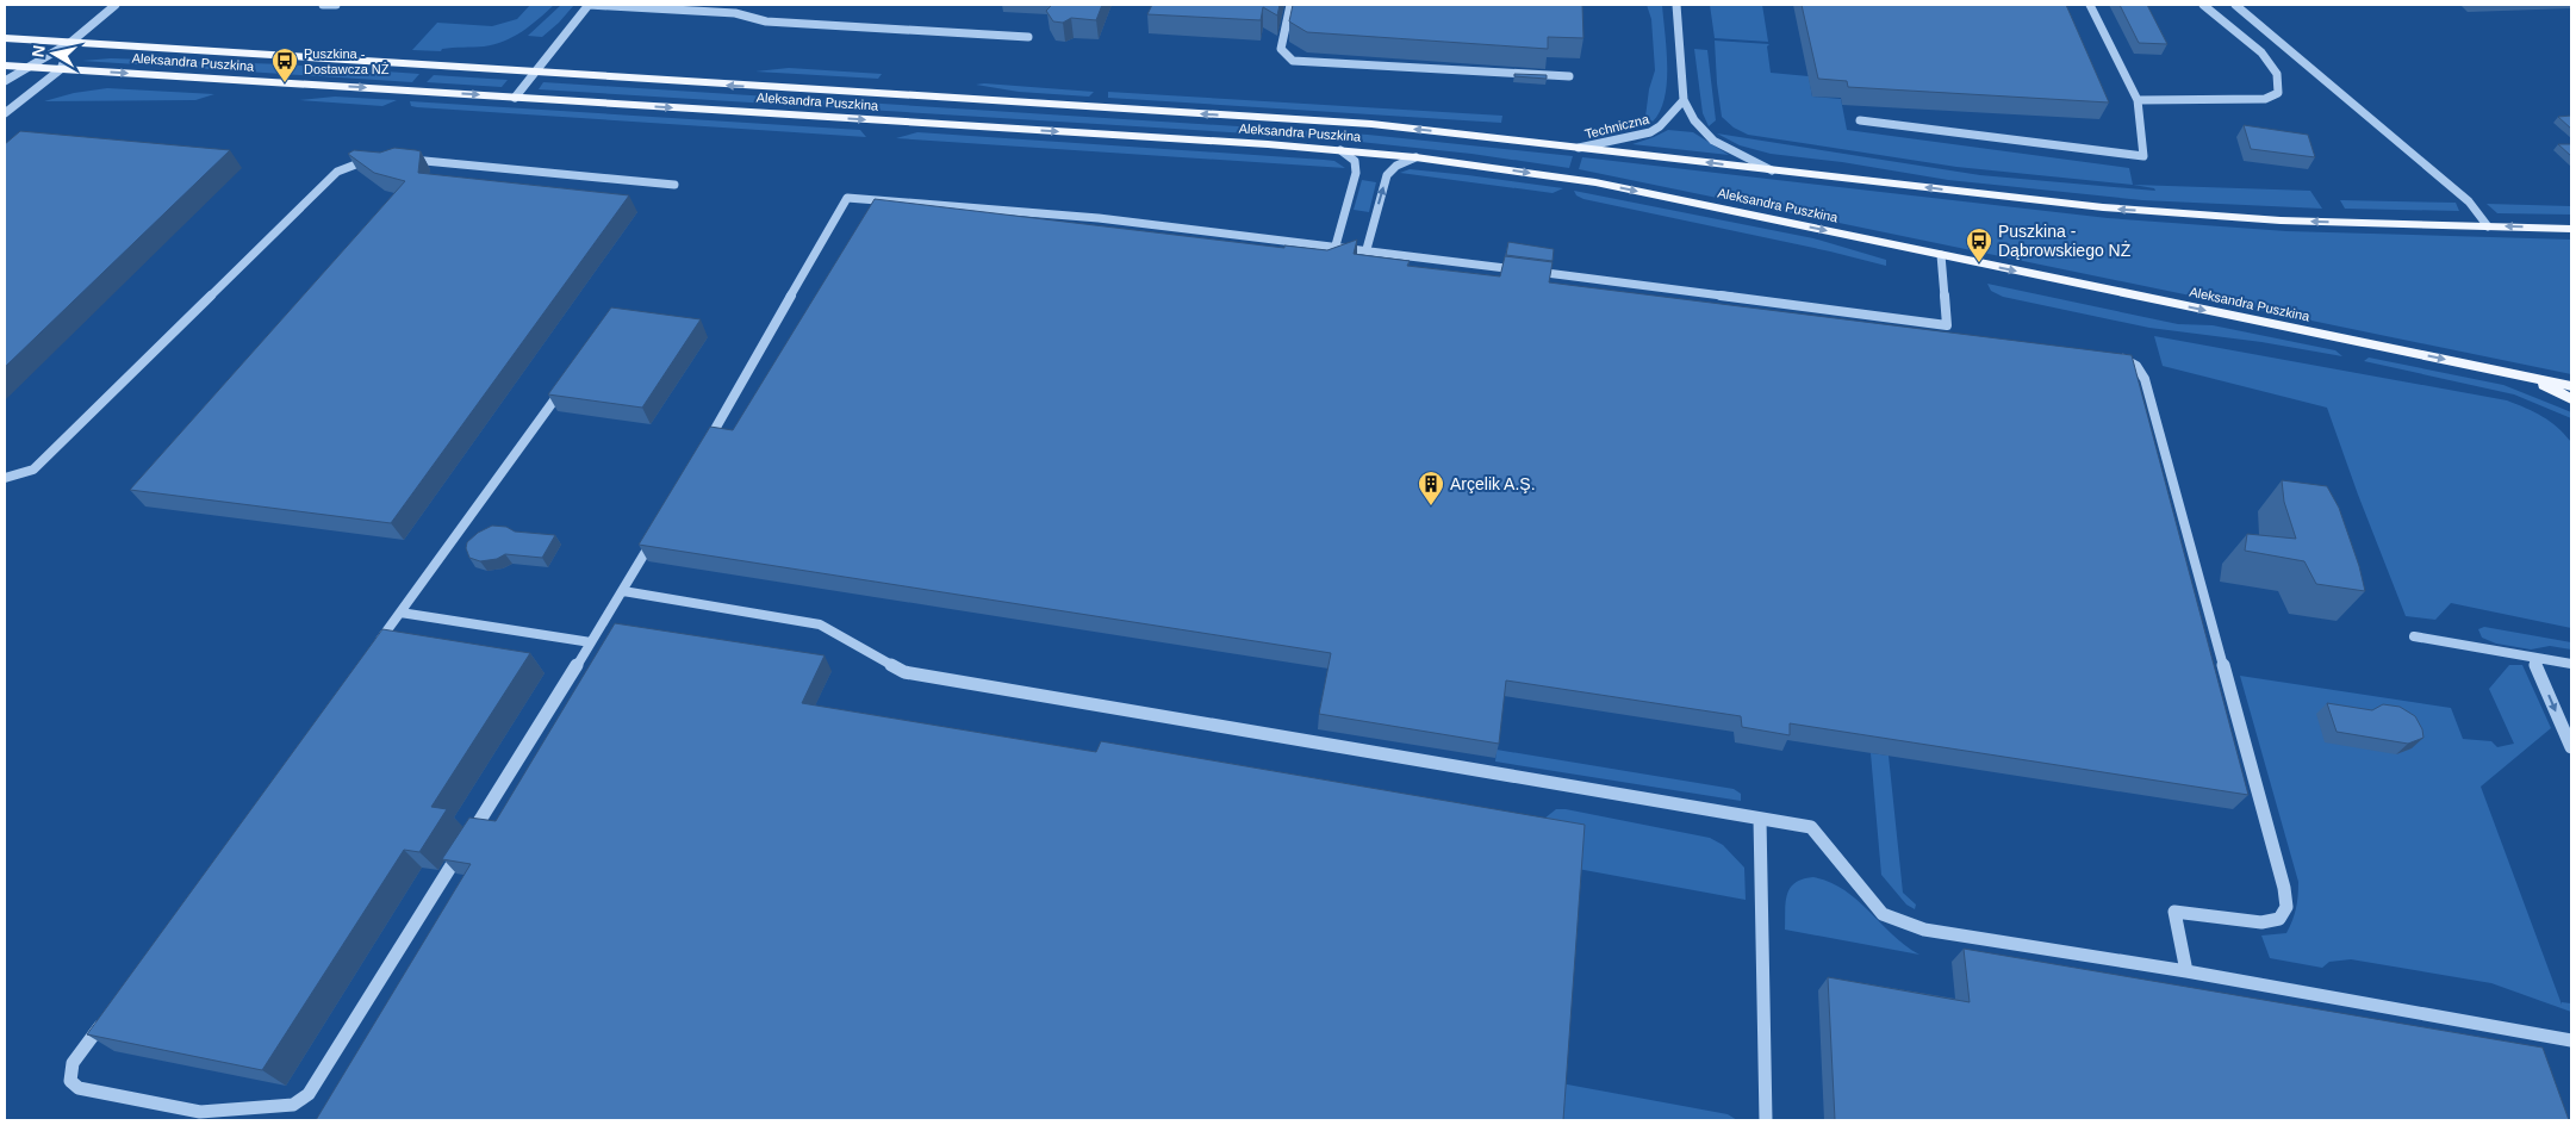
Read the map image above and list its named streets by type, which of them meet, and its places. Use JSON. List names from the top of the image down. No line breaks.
{"streets":{"main road":["Aleksandra Puszkina"],"street":["Techniczna"]},"crossings":[["Aleksandra Puszkina","Techniczna"]],"places":{"bus stop":["Puszkina - Dostawcza NŻ","Puszkina - Dąbrowskiego NŻ"],"building":["Arçelik A.Ş."]},"north":"left"}
